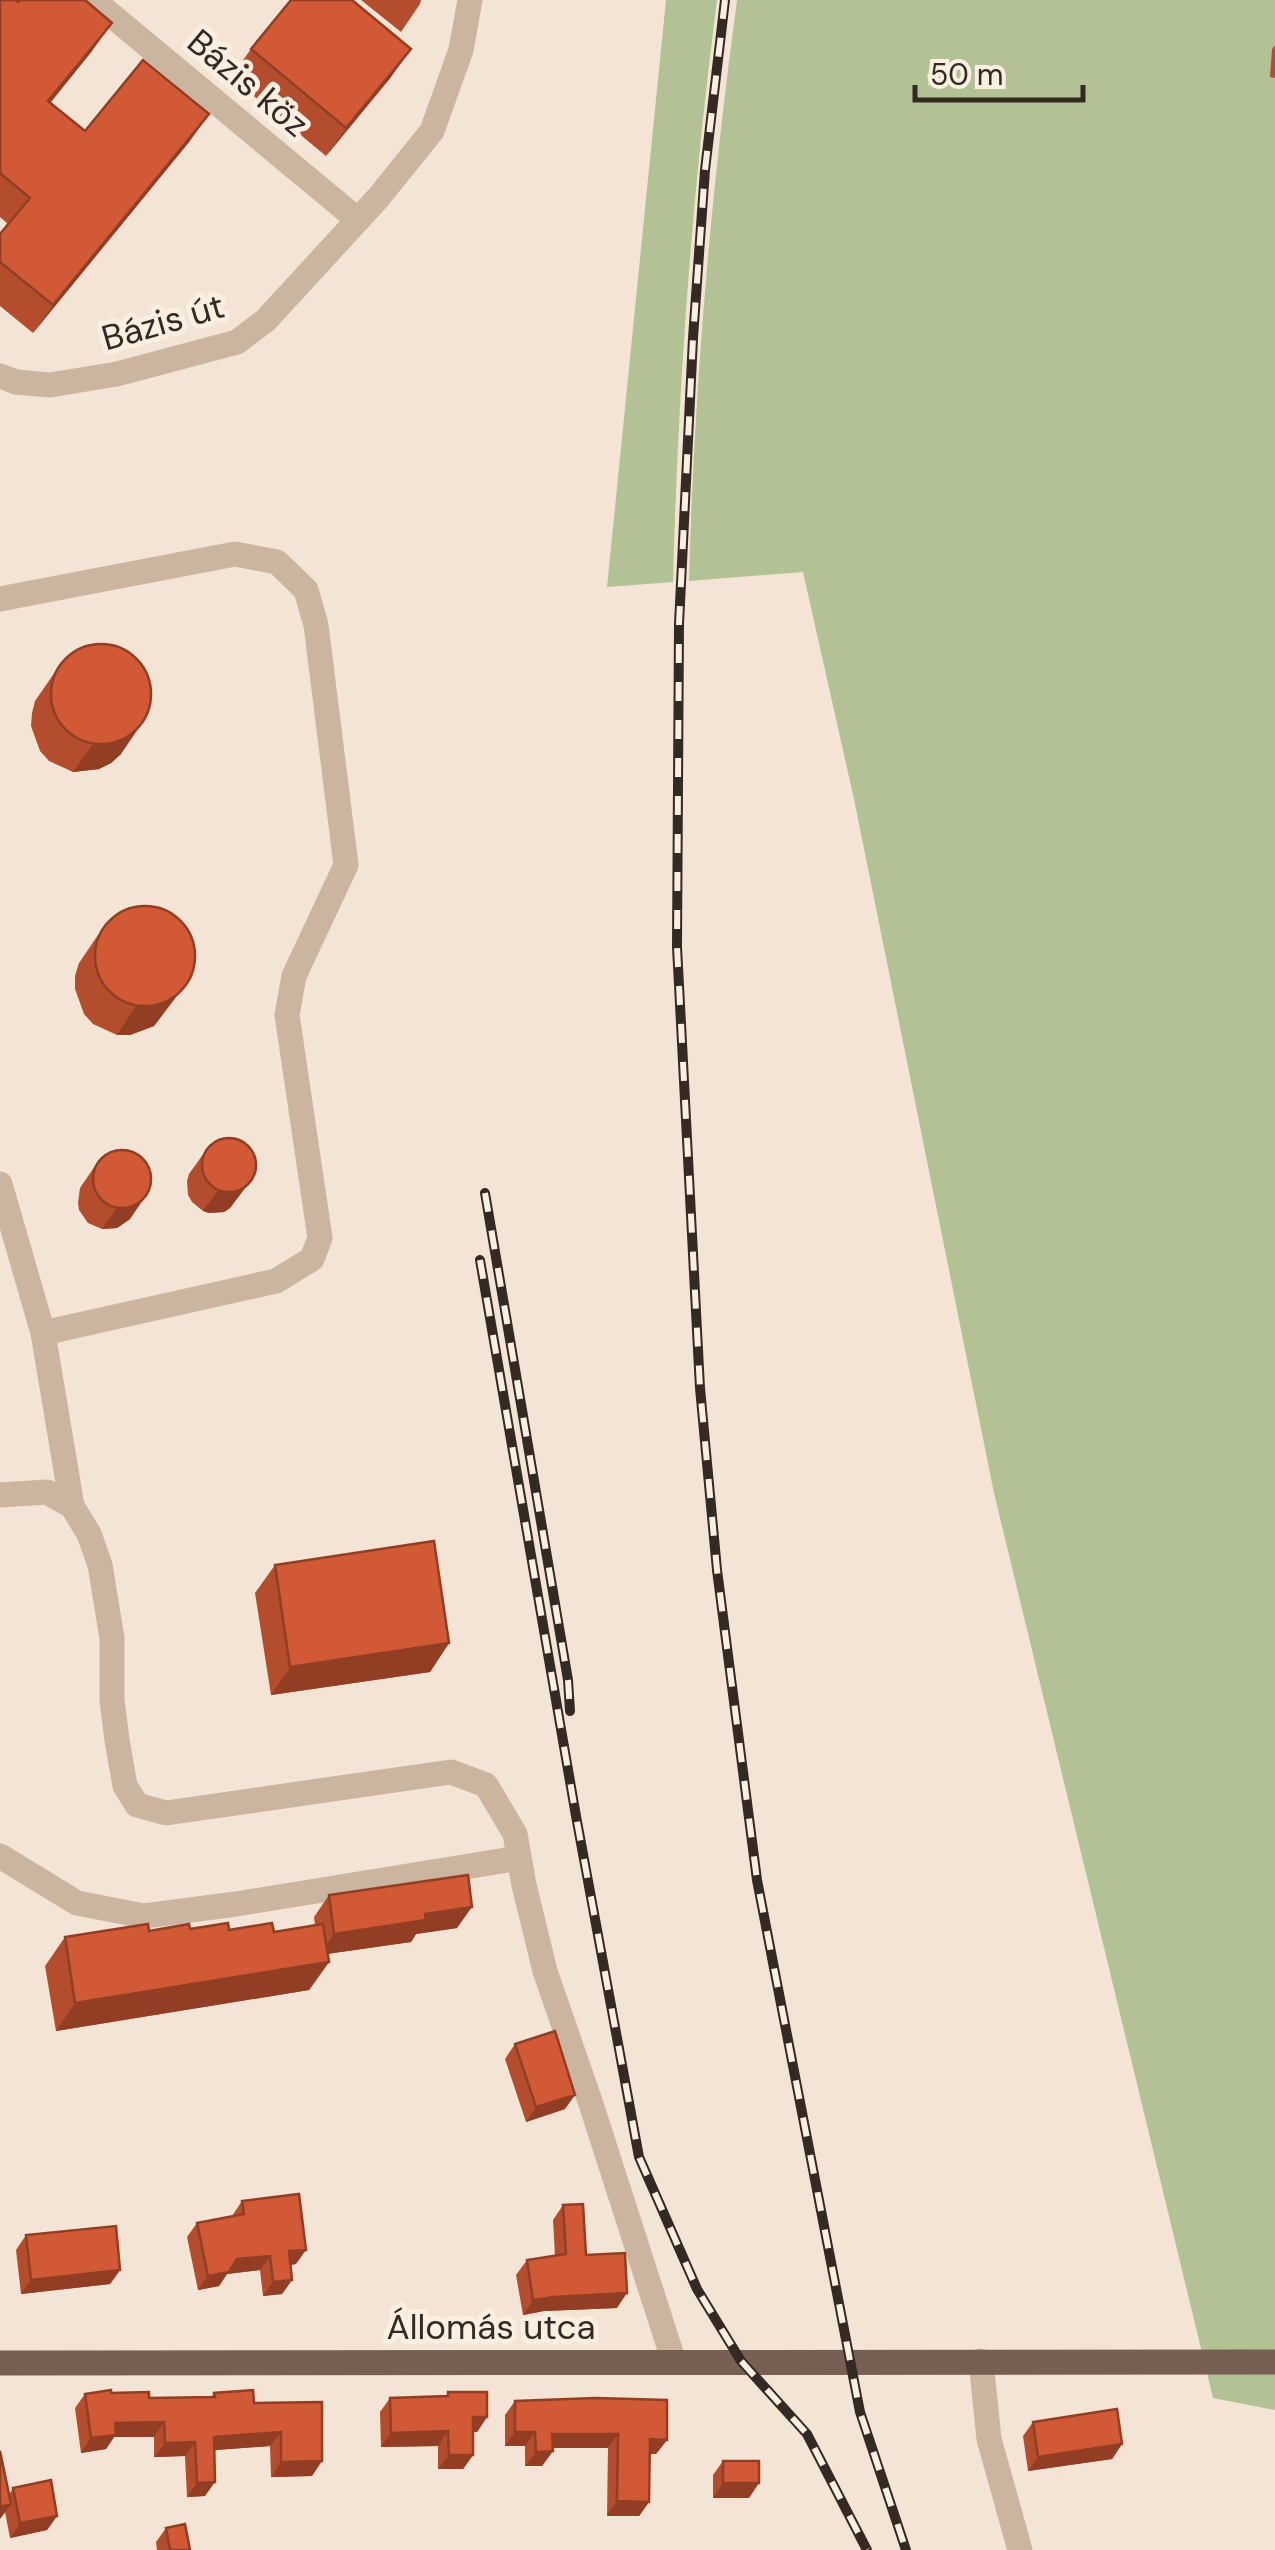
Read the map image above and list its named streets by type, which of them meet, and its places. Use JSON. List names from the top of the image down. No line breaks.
{"streets":{"main road":["Állomás utca"],"street":["Bázis köz","Bázis út"]},"crossings":[["Bázis köz","Bázis út"]],"scale_bar":"50 m"}
